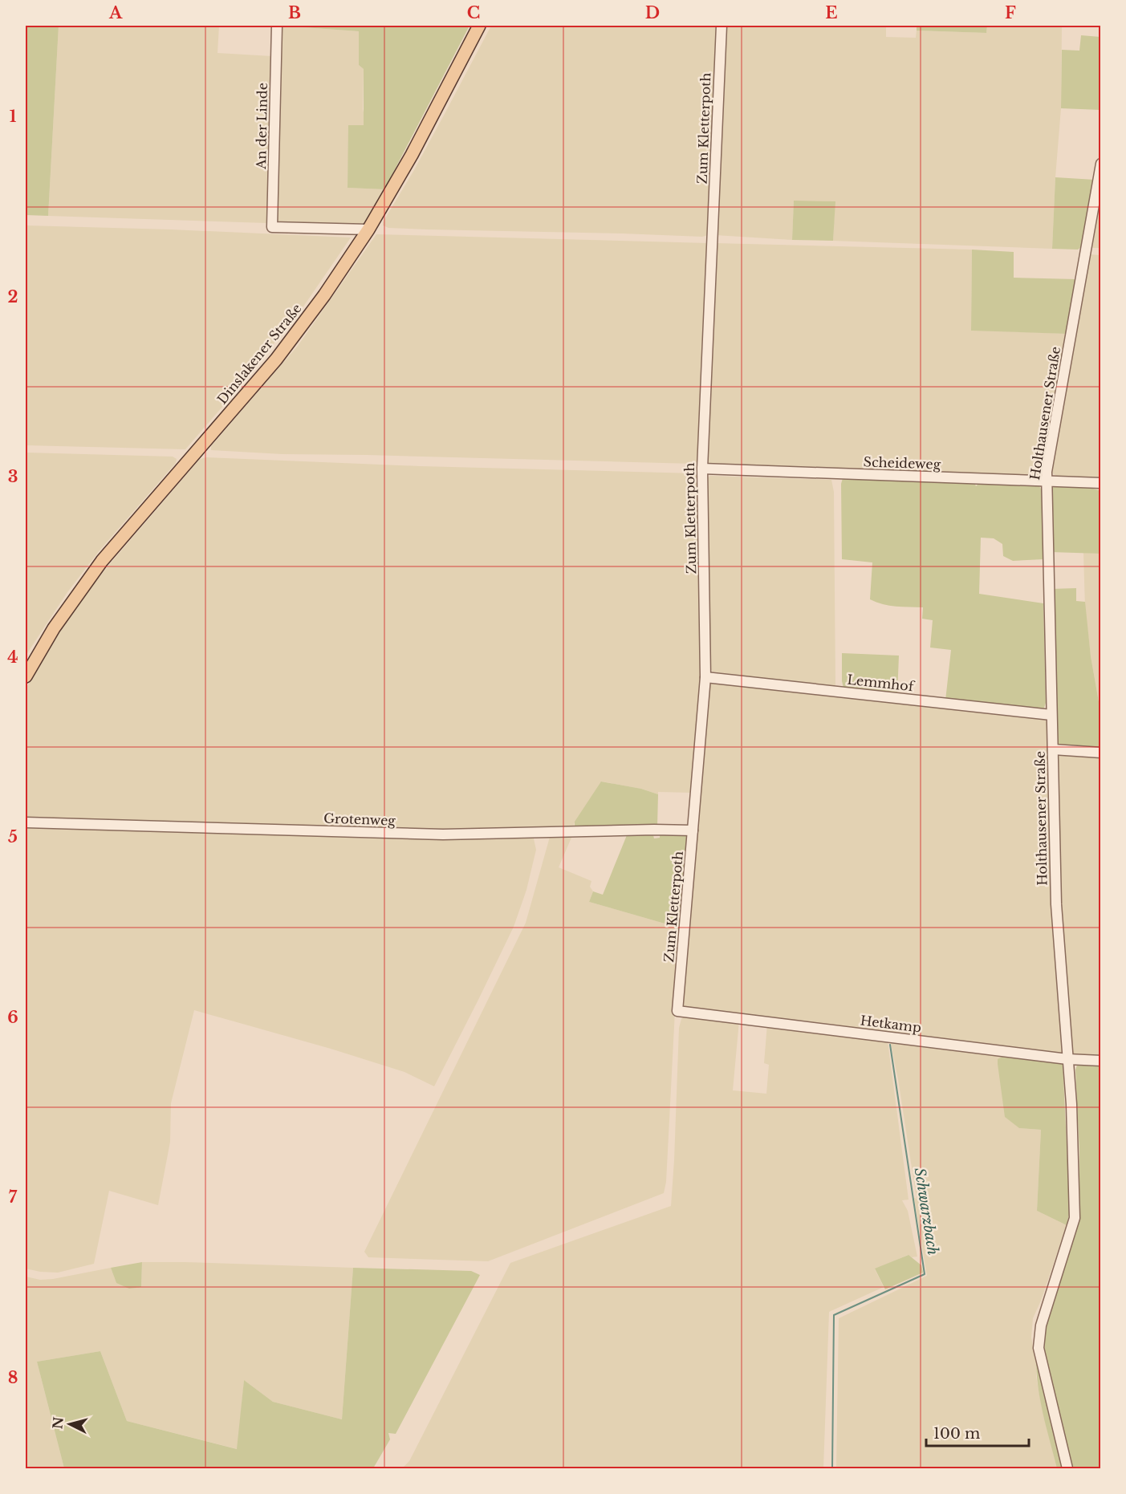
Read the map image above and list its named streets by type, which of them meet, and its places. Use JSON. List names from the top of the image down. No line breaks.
{"streets":{"main road":["Dinslakener Straße"],"street":["An der Linde","Zum Kletterpoth","Holthausener Straße","Scheideweg","Lemmhof","Grotenweg","Hetkamp"]},"crossings":[["An der Linde","Dinslakener Straße"],["Zum Kletterpoth","Scheideweg"],["Zum Kletterpoth","Lemmhof"],["Zum Kletterpoth","Grotenweg"],["Zum Kletterpoth","Hetkamp"],["Holthausener Straße","Scheideweg"],["Holthausener Straße","Lemmhof"],["Holthausener Straße","Hetkamp"]],"water":["Schwarzbach"],"scale_bar":"100 m","north":"left","grid":{"columns":["A","B","C","D","E","F"],"rows":["1","2","3","4","5","6","7","8"]}}
